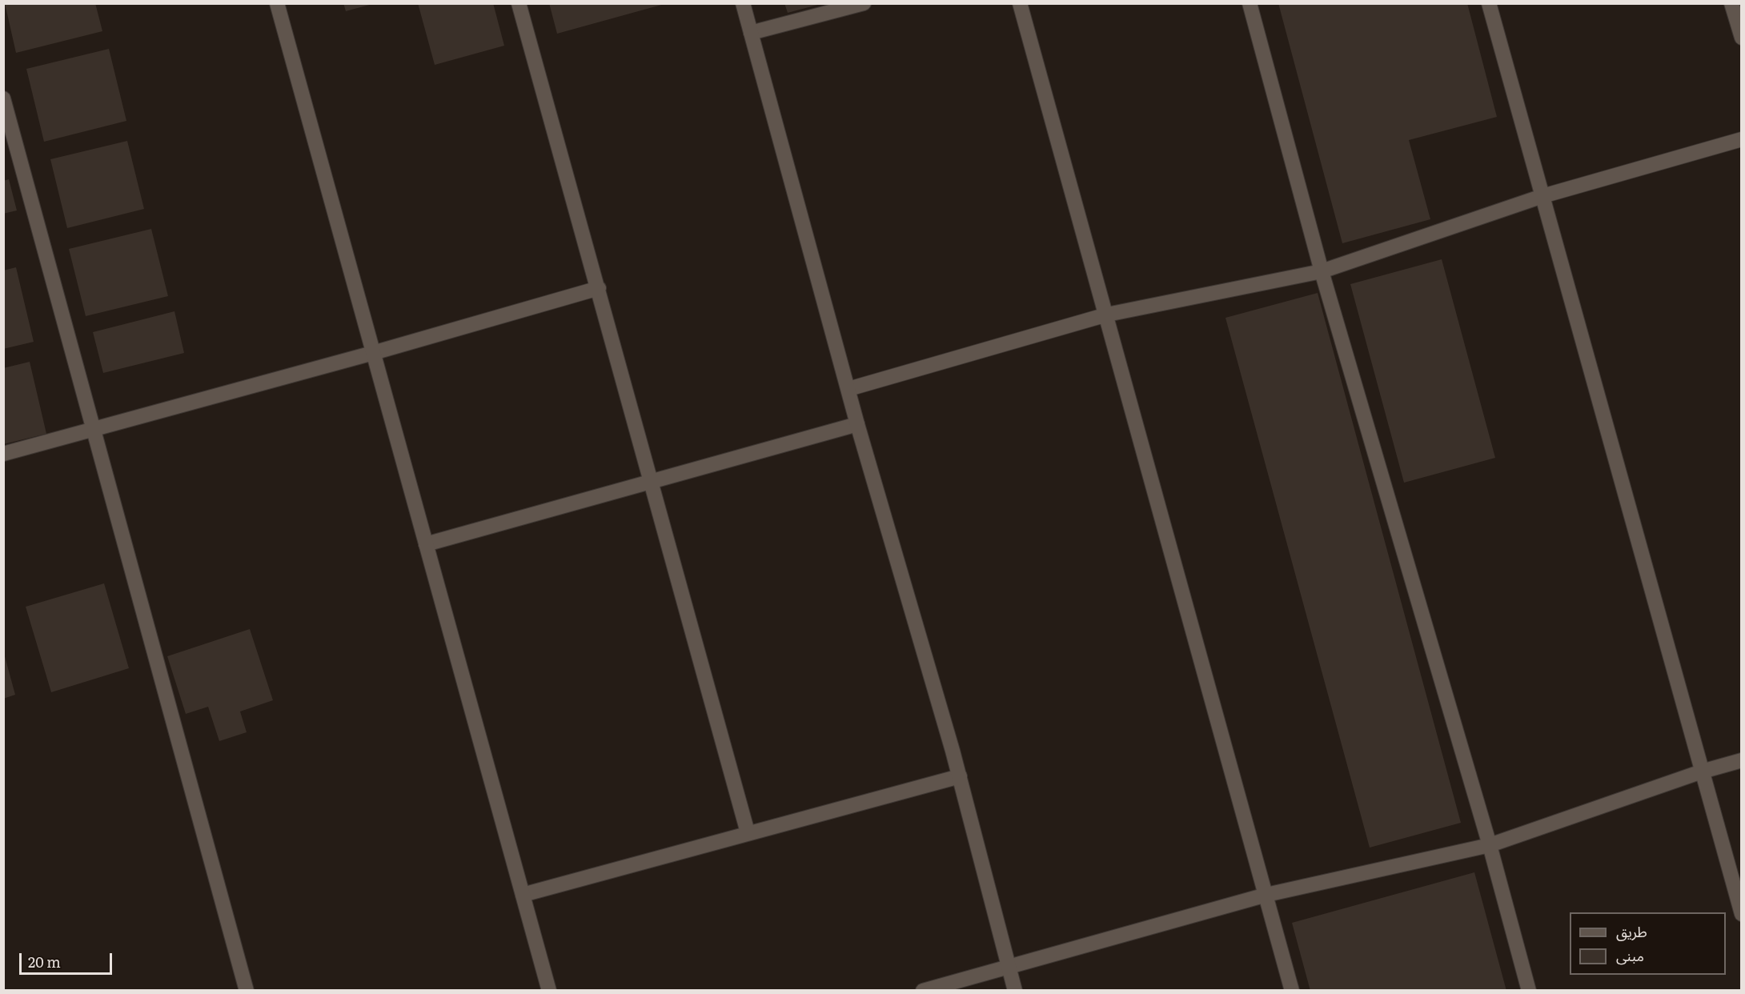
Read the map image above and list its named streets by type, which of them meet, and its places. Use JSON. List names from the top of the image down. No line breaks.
{"legend":["طريق","مبنى"],"scale_bar":"20 m"}
